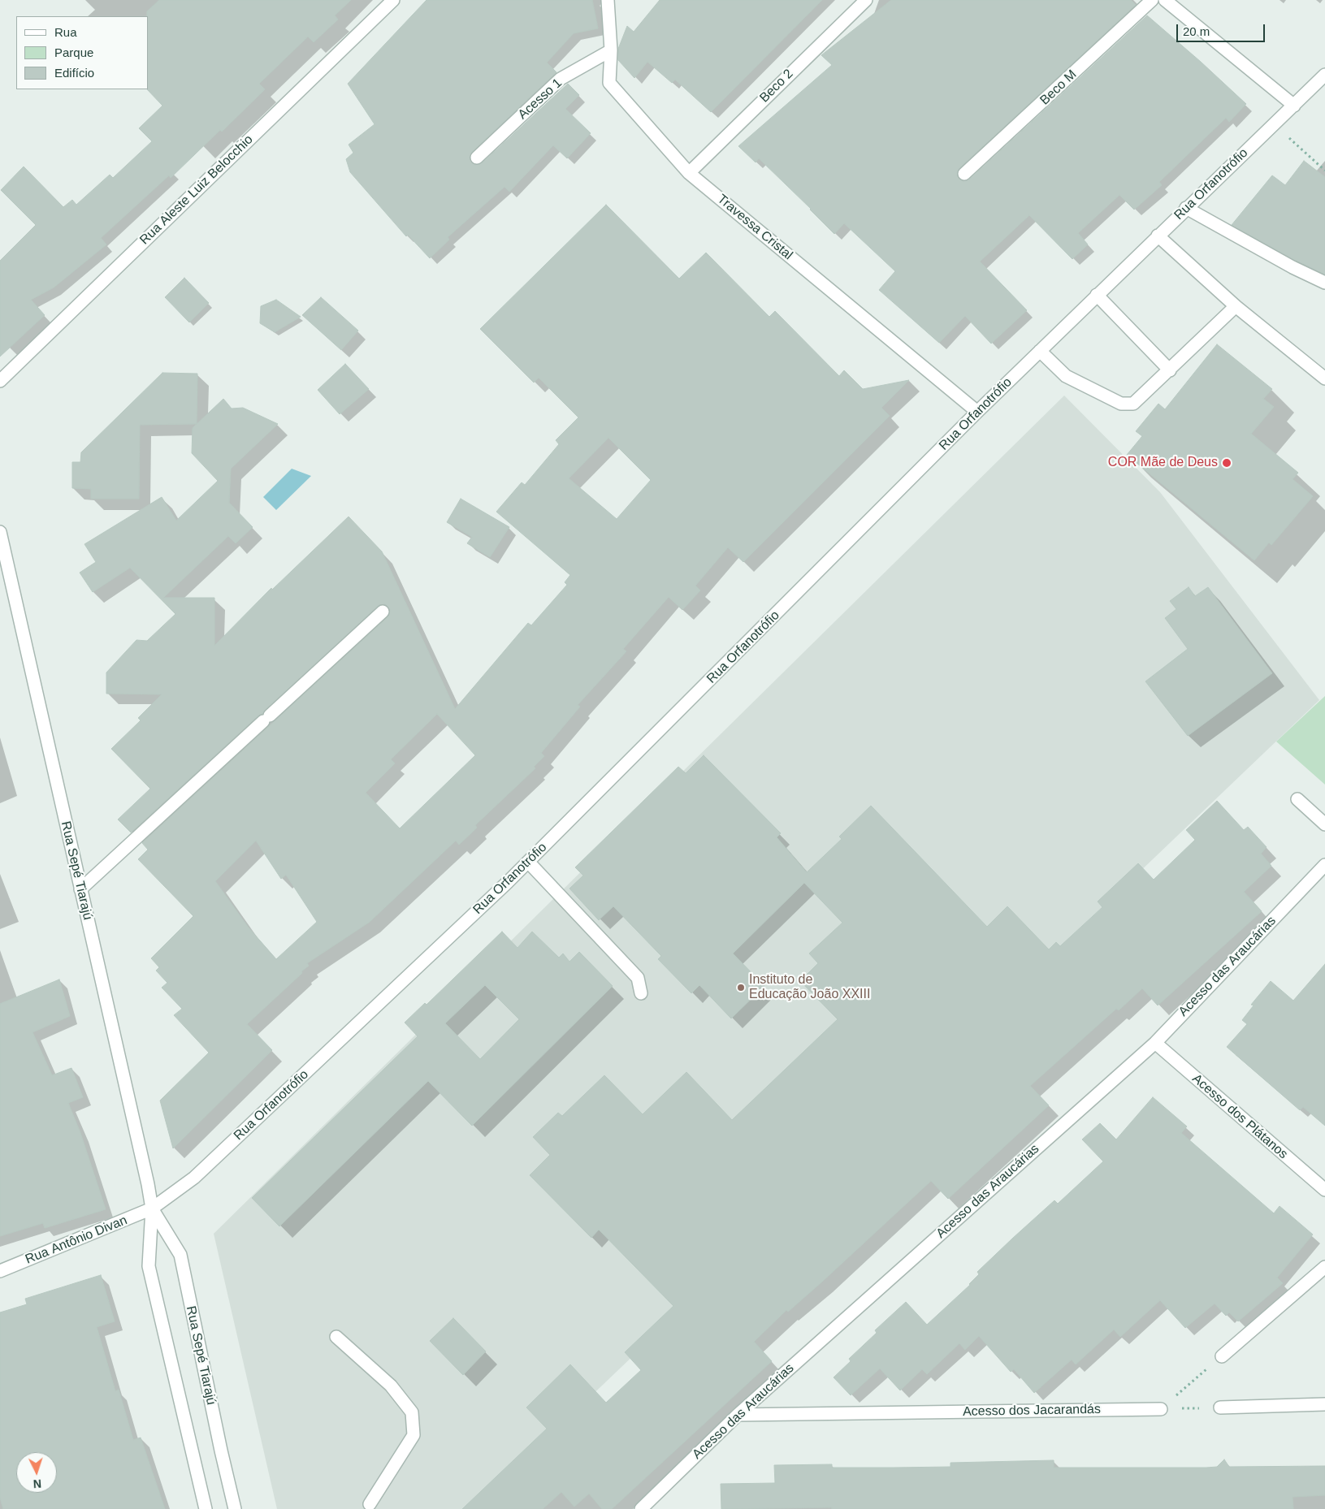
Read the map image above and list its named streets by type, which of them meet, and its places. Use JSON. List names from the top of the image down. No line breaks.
{"streets":{"street":["Beco 2","Beco M","Acesso 1","Rua Orfanotrófio","Rua Aleste Luiz Belocchio","Travessa Cristal","Rua Sepé Tiarajú","Acesso das Araucárias","Acesso dos Plátanos","Rua Antônio Divan","Acesso dos Jacarandás"]},"crossings":[["Beco 2","Travessa Cristal"],["Acesso 1","Travessa Cristal"],["Rua Orfanotrófio","Travessa Cristal"],["Rua Orfanotrófio","Rua Sepé Tiarajú"],["Rua Orfanotrófio","Rua Antônio Divan"],["Rua Sepé Tiarajú","Rua Antônio Divan"],["Acesso das Araucárias","Acesso dos Plátanos"],["Acesso das Araucárias","Acesso dos Jacarandás"]],"places":["COR Mãe de Deus","Instituto de Educação João XXIII"],"legend":["Rua","Parque","Edifício"],"scale_bar":"20 m","north":"bottom"}
